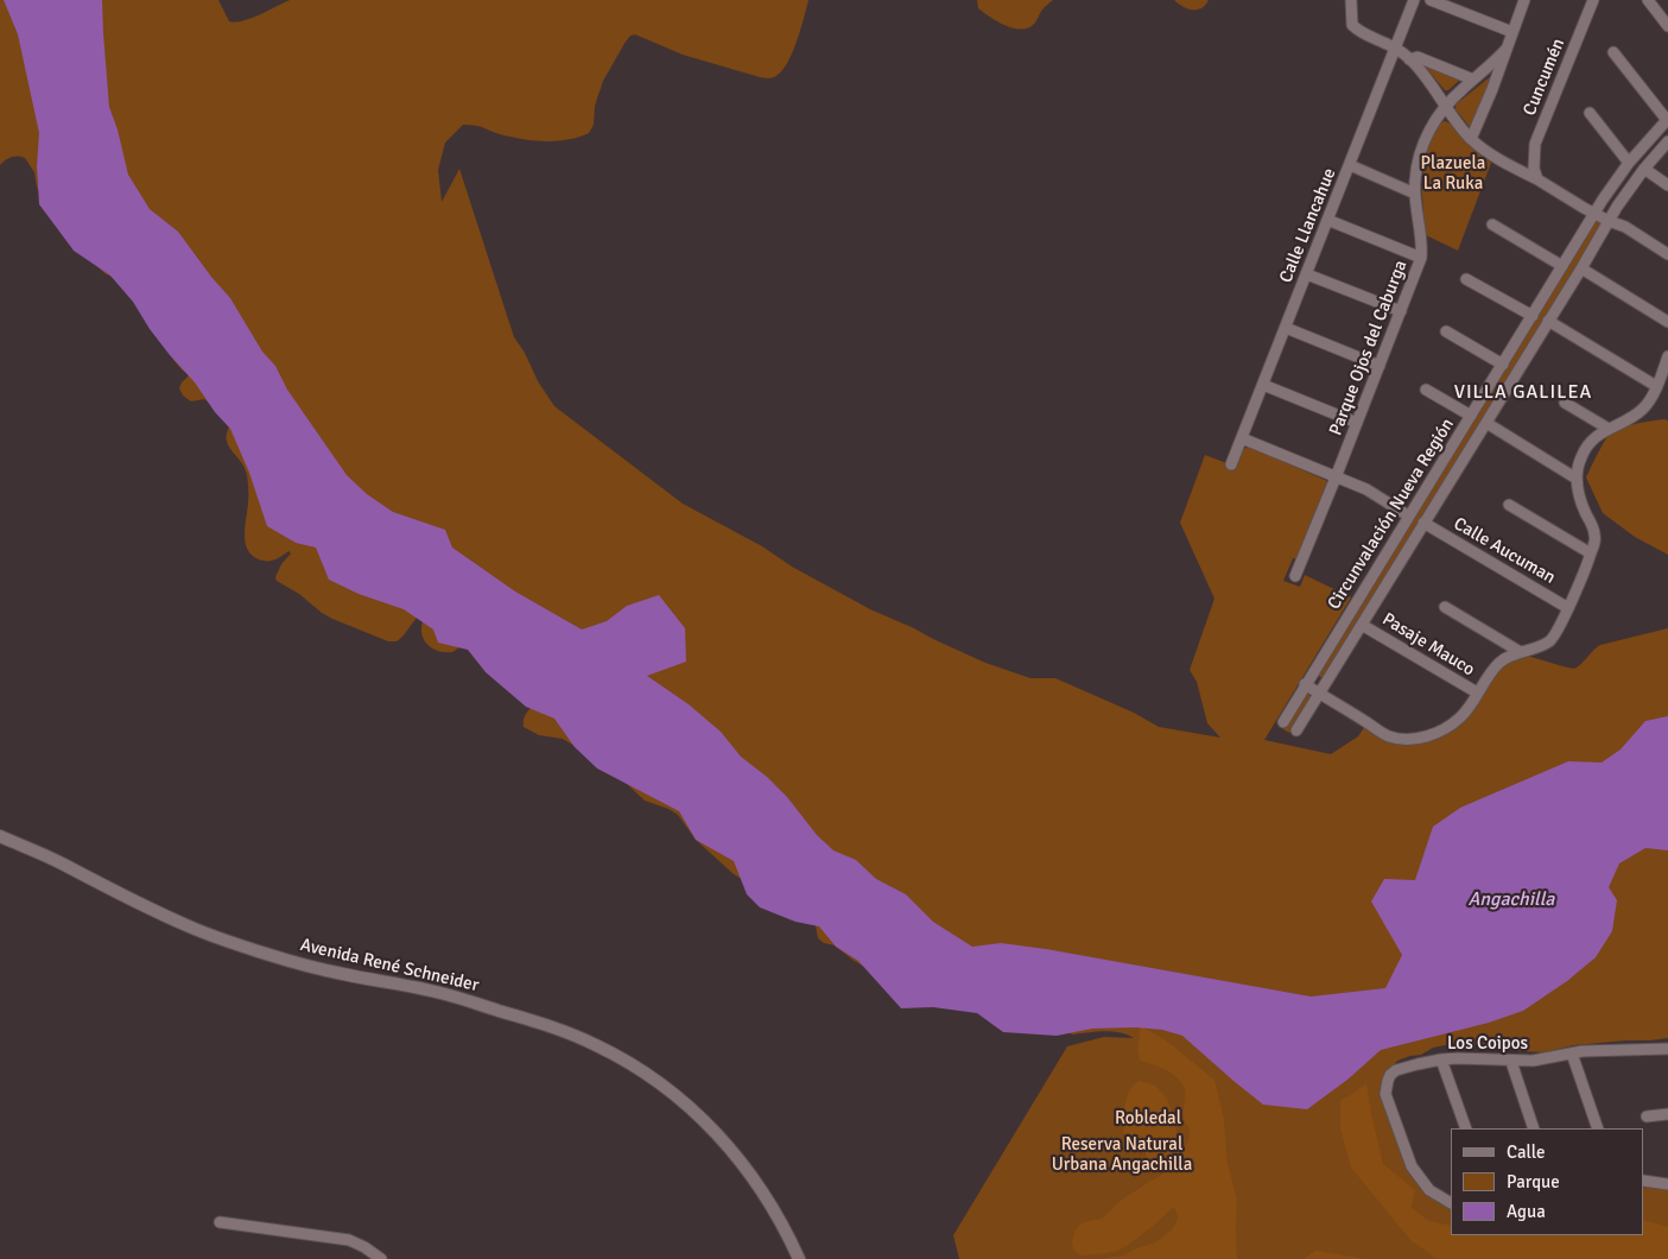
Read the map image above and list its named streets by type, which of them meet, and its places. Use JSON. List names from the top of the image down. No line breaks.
{"streets":{"street":["Cuncumén","Calle Llancahue","Parque Ojos del Caburga","Circunvalación Nueva Región","Calle Aucuman","Pasaje Mauco","Avenida René Schneider","Los Coipos"]},"crossings":[["Circunvalación Nueva Región","Calle Aucuman"],["Circunvalación Nueva Región","Pasaje Mauco"]],"districts":["VILLA GALILEA"],"water":["Angachilla"],"parks":["Plazuela La Ruka","Robledal","Reserva Natural Urbana Angachilla"],"legend":["Calle","Parque","Agua"]}
